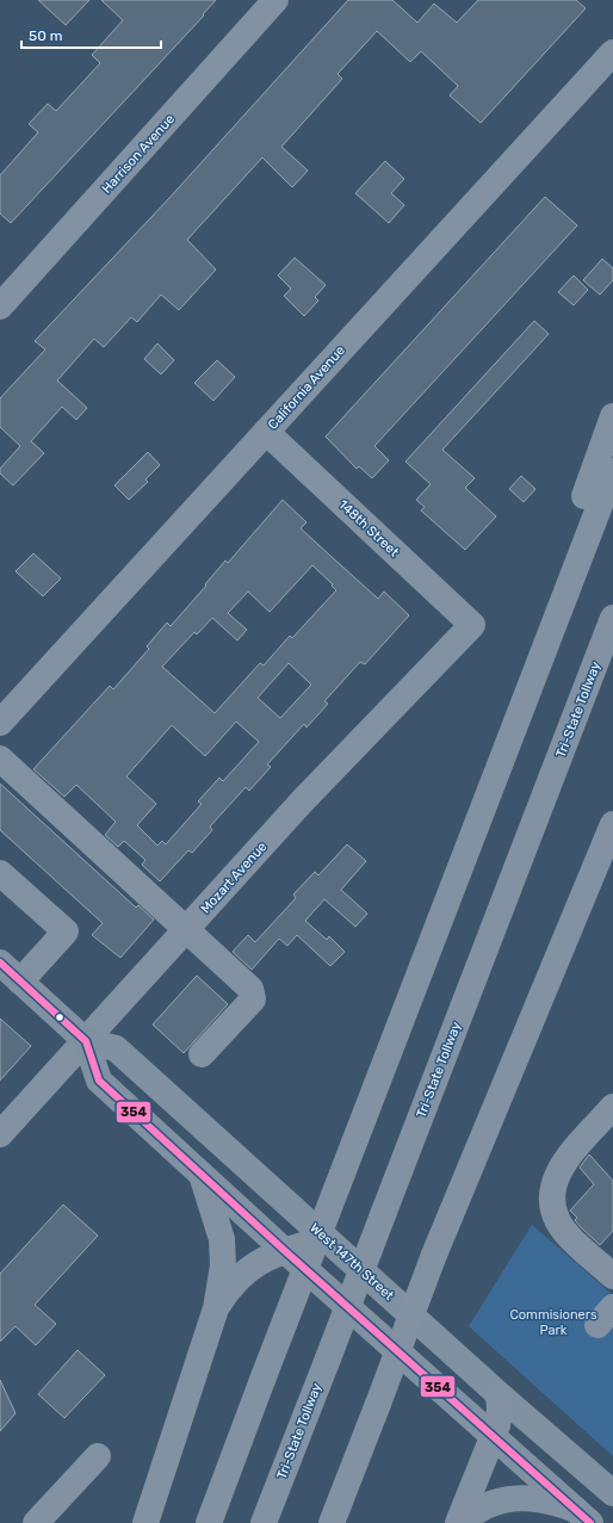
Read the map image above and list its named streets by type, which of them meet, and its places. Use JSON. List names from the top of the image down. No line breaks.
{"streets":{"main road":["Harrison Avenue","California Avenue","148th Street","Tri-State Tollway","Mozart Avenue","West 147th Street"]},"crossings":[["California Avenue","148th Street"],["148th Street","Mozart Avenue"],["Mozart Avenue","West 147th Street"]],"parks":["Commisioners Park"],"lines":["transit line 354"],"scale_bar":"50 m"}
